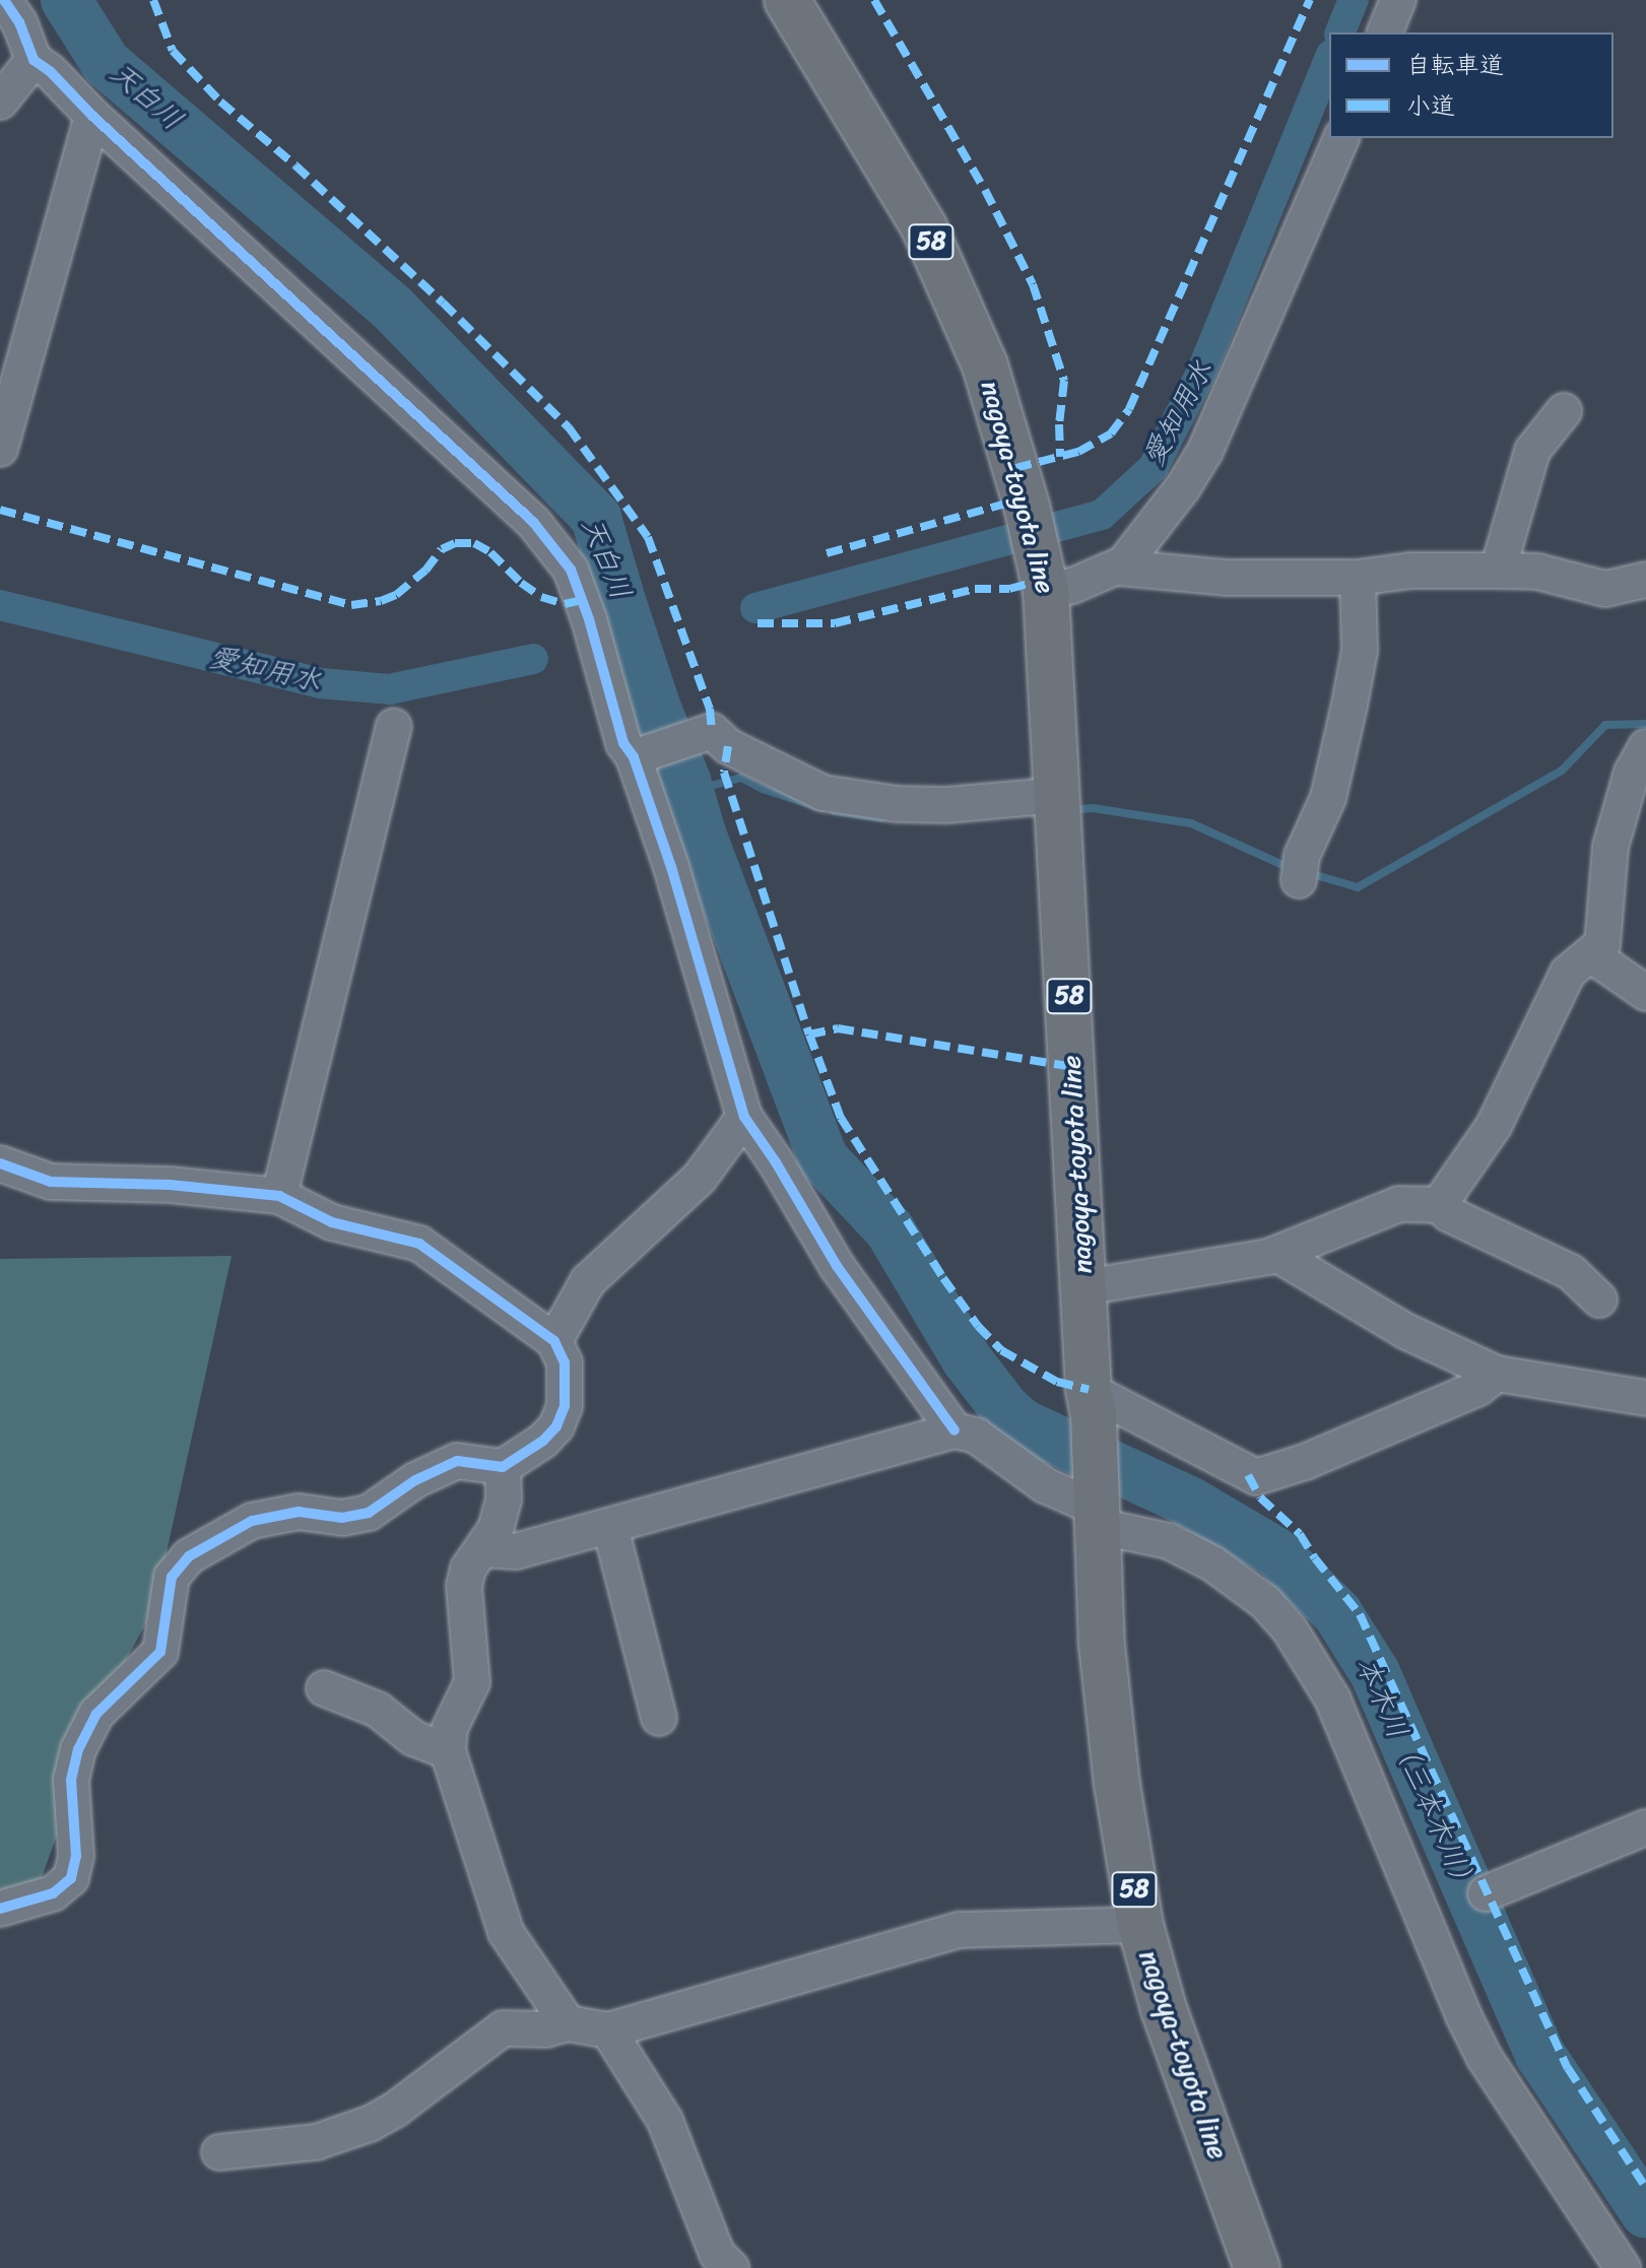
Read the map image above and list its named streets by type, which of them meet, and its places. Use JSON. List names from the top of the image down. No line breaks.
{"streets":{"main road":["58","nagoya-toyota line"]},"water":["天白川","愛知用水","本木川（三本木川）"],"legend":["自転車道","小道"]}
